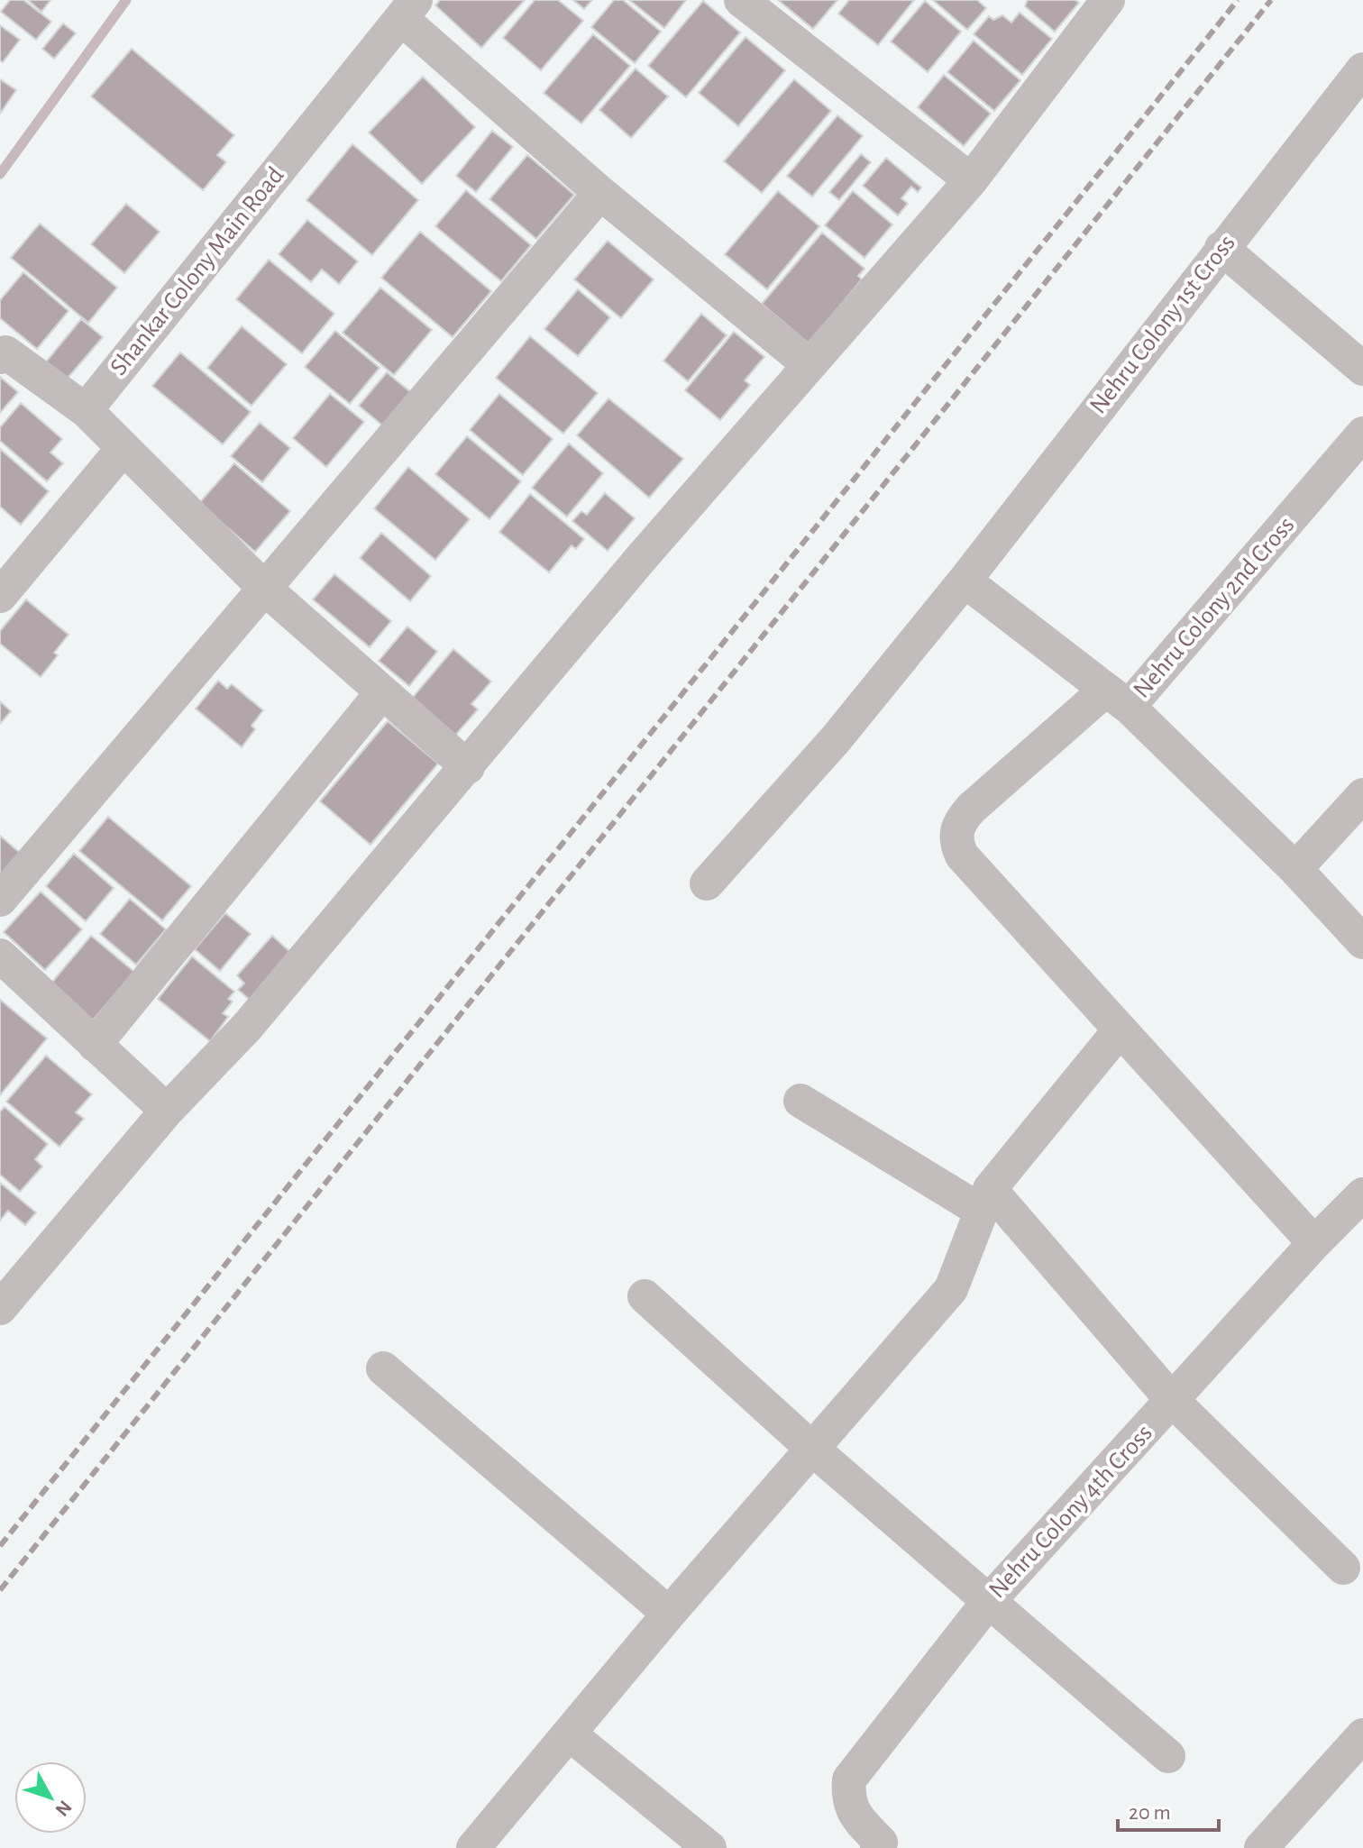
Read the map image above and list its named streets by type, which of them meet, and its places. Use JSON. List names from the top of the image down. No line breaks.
{"streets":{"street":["Shankar Colony Main Road","Nehru Colony 1st Cross","Nehru Colony 2nd Cross","Nehru Colony 4th Cross"]},"scale_bar":"20 m","north":"bottom right"}
